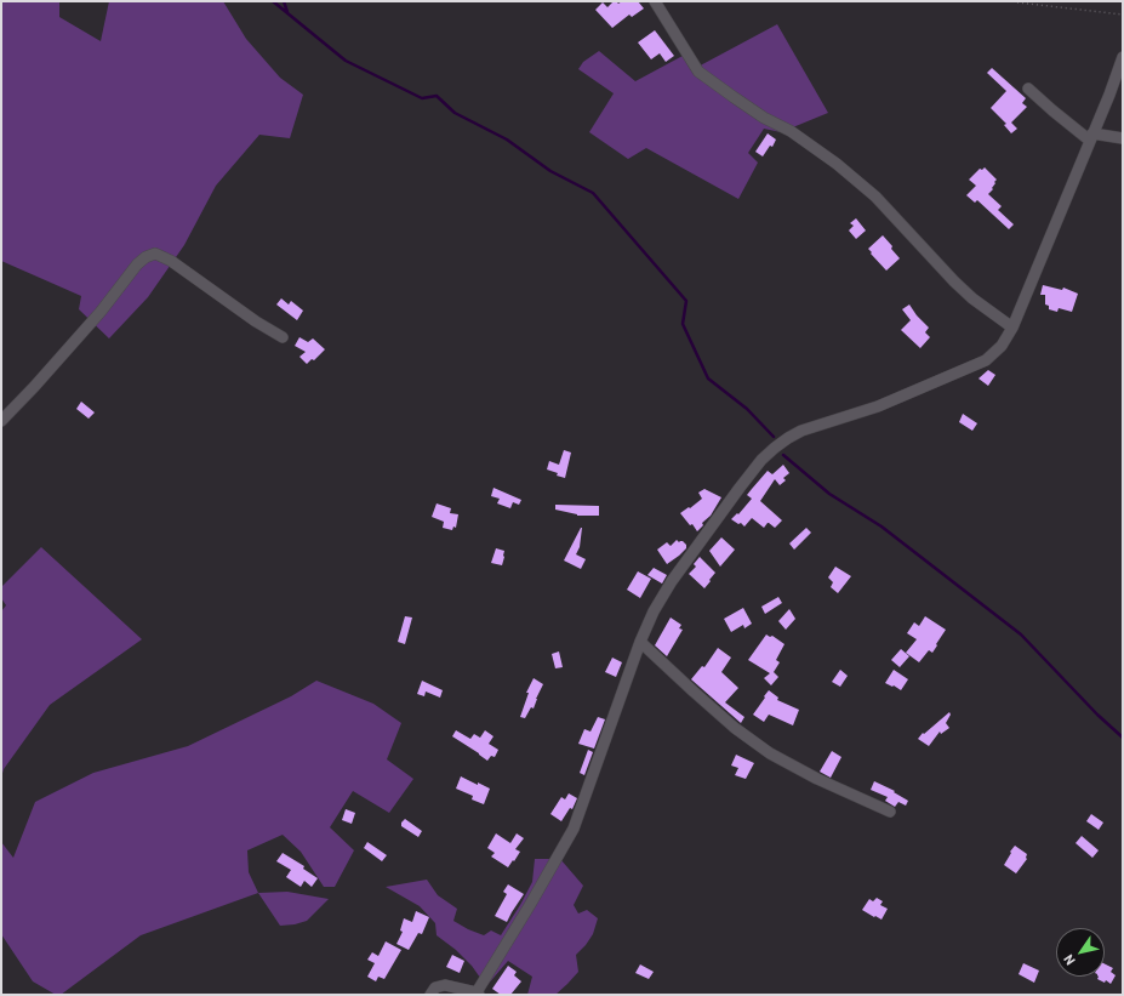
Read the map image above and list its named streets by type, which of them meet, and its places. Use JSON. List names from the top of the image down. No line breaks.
{"north":"bottom left"}
